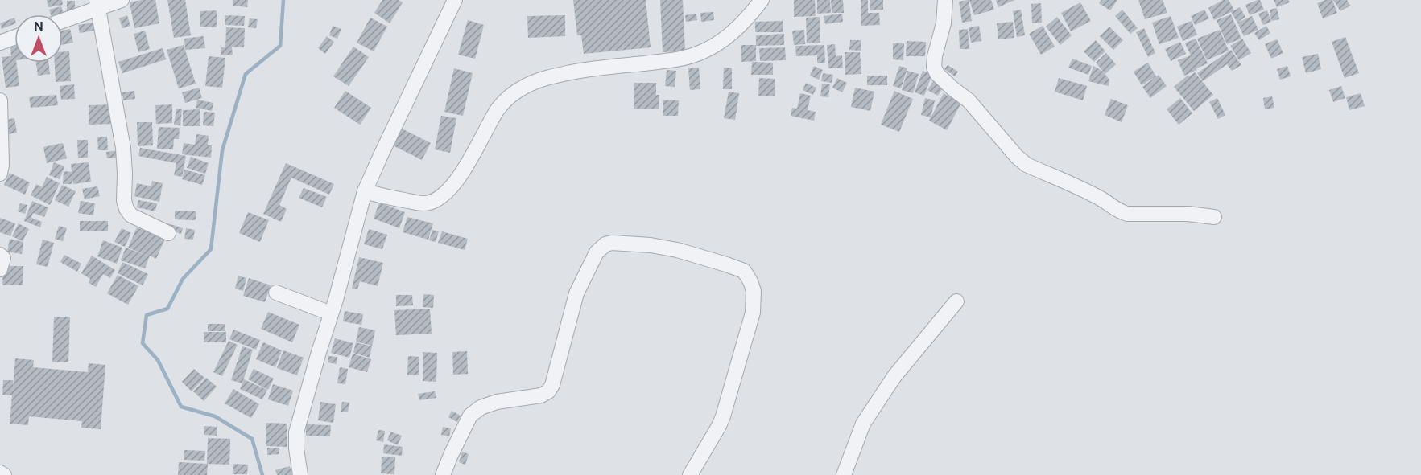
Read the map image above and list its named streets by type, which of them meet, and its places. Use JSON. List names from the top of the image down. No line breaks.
{"north":"top"}
